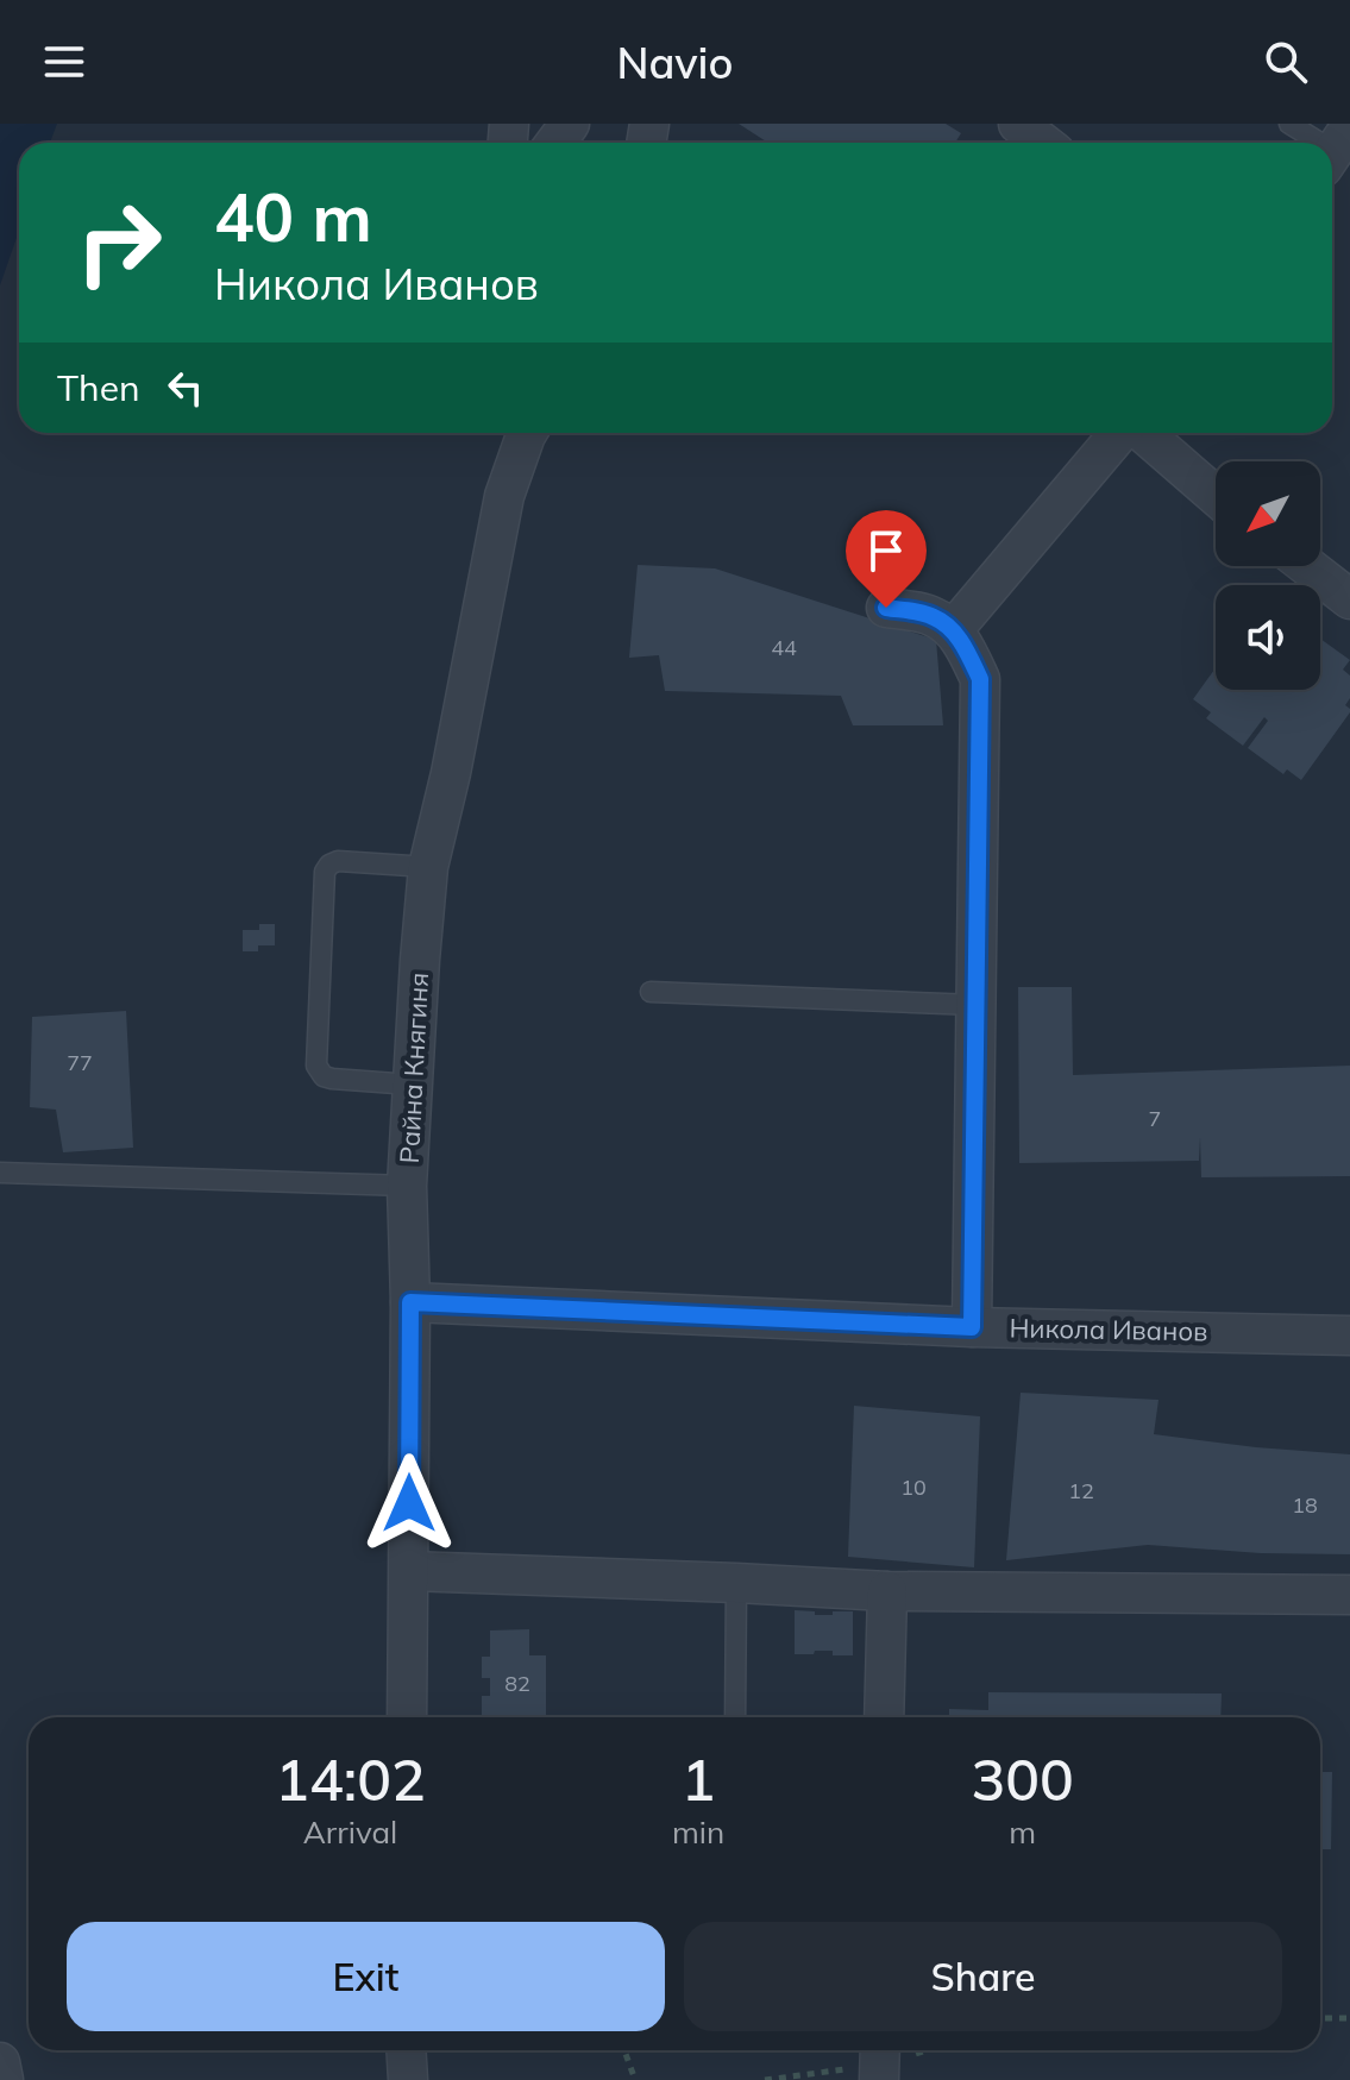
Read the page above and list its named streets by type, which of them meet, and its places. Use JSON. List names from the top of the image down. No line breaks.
{"streets":{"street":["Райна Княгиня","Никола Иванов"]},"crossings":[["Райна Княгиня","Никола Иванов"]],"house_numbers":["44","77","7","10","12","18","82"],"north":"bottom left","page":{"header":"Navio","turn":["40 m","Никола Иванов"],"then":"Then","eta":["14:02","Arrival","1","min","300","m"],"buttons":["Exit","Share"]}}
